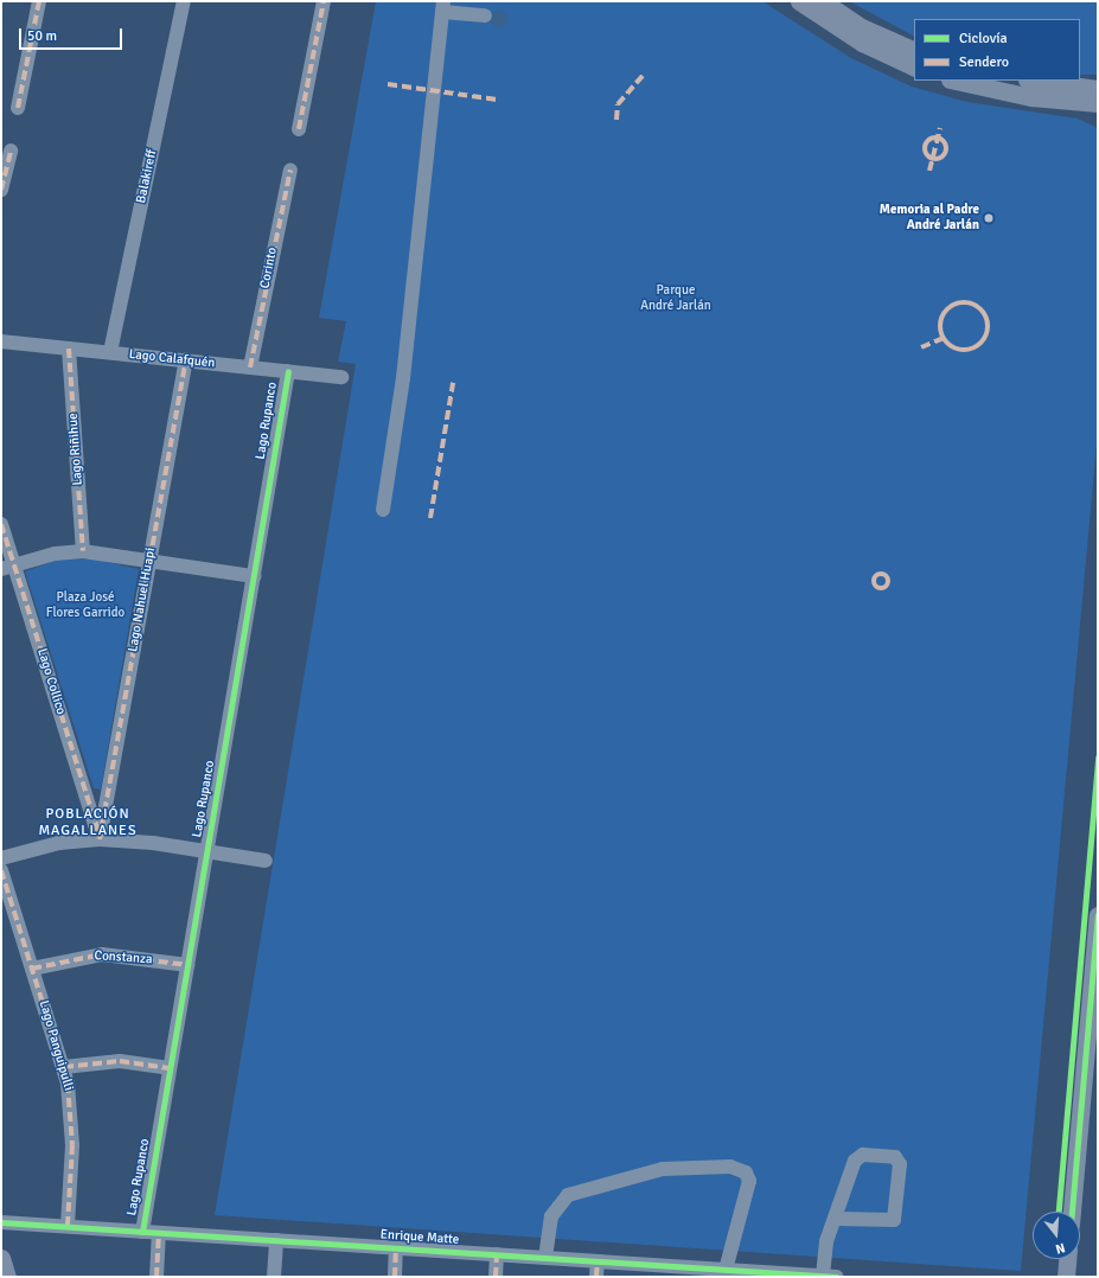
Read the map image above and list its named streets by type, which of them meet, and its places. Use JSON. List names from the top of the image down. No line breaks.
{"streets":{"street":["Balakireff","Corinto","Lago Calafquén","Lago Rupanco","Lago Riñihue","Lago Nahuel Huapi","Lago Collico","Constanza","Lago Panguipulli","Enrique Matte"]},"crossings":[["Balakireff","Lago Calafquén"],["Corinto","Lago Calafquén"],["Lago Calafquén","Lago Rupanco"],["Lago Calafquén","Lago Riñihue"],["Lago Calafquén","Lago Nahuel Huapi"],["Lago Rupanco","Constanza"],["Lago Rupanco","Enrique Matte"],["Lago Nahuel Huapi","Lago Collico"],["Constanza","Lago Panguipulli"],["Lago Panguipulli","Enrique Matte"]],"districts":["POBLACIÓN MAGALLANES"],"parks":["Parque André Jarlán","Plaza José Flores Garrido"],"places":["Memoria al Padre André Jarlán"],"legend":["Ciclovía","Sendero"],"scale_bar":"50 m","north":"bottom"}
